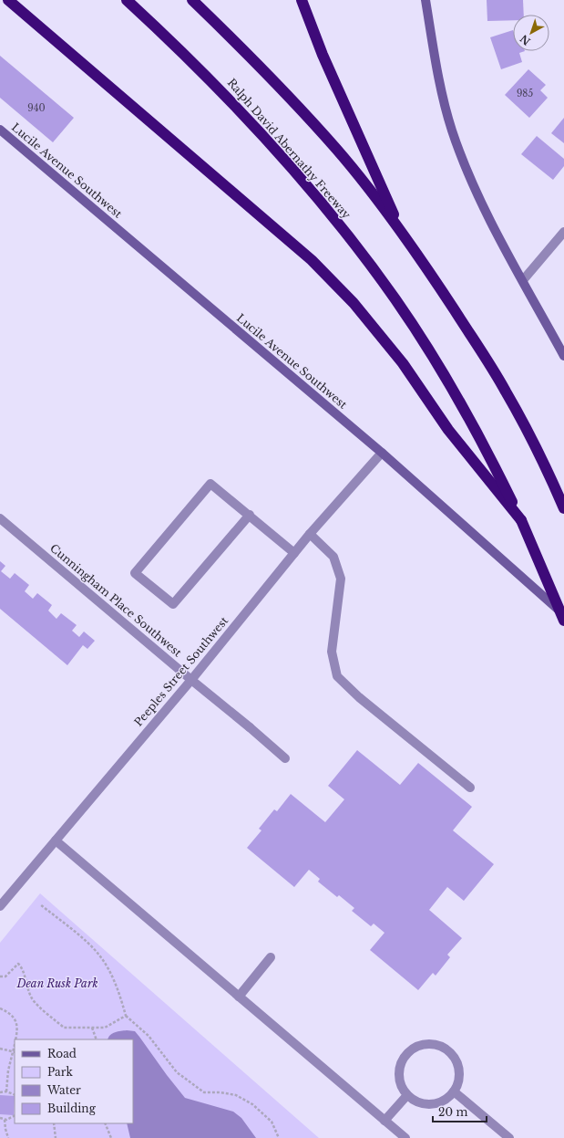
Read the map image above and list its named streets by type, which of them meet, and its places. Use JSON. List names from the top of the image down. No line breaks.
{"streets":{"highway":["Ralph David Abernathy Freeway"],"street":["Lucile Avenue Southwest","Cunningham Place Southwest","Peeples Street Southwest"]},"crossings":[["Lucile Avenue Southwest","Peeples Street Southwest"],["Cunningham Place Southwest","Peeples Street Southwest"]],"parks":["Dean Rusk Park"],"house_numbers":["985","940"],"legend":["Road","Park","Water","Building"],"scale_bar":"20 m","north":"bottom left"}
